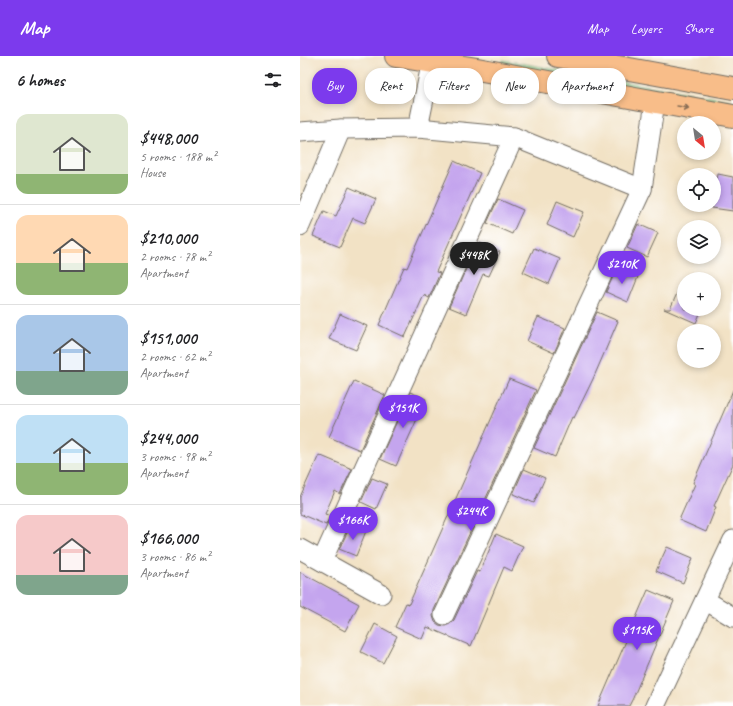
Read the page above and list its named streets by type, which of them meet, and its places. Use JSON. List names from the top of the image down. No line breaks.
{"north":"bottom right","page":{"header":"Map","nav":["Map","Layers","Share"],"heading":"6 homes","chip":["Buy","Rent","Filters","New","Apartment"],"list":[{"name":"$448,000","note":"5 rooms · 188 m² · House"},{"name":"$210,000","note":"2 rooms · 78 m² · Apartment"},{"name":"$151,000","note":"2 rooms · 62 m² · Apartment"},{"name":"$244,000","note":"3 rooms · 98 m² · Apartment"},{"name":"$166,000","note":"3 rooms · 86 m² · Apartment"}],"map_buttons":["+","−"],"price":["$448K","$210K","$151K","$244K","$166K","$115K"]}}
